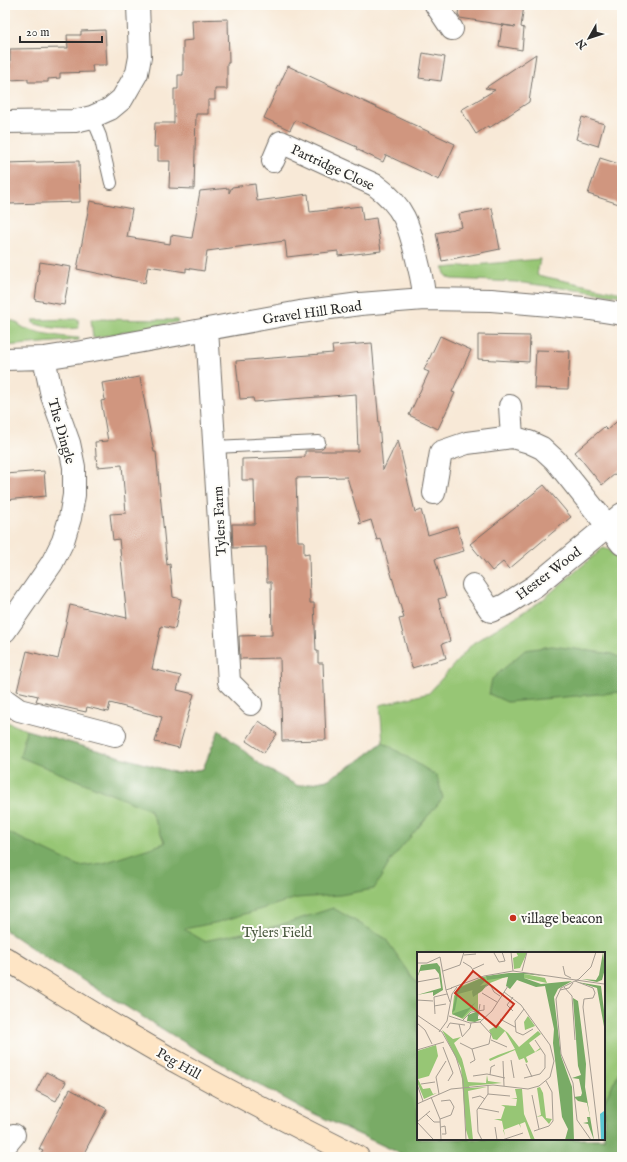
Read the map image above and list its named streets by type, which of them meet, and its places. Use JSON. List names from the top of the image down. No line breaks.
{"streets":{"main road":["Peg Hill"],"street":["Partridge Close","Gravel Hill Road","The Dingle","Tylers Farm","Hester Wood"]},"crossings":[["Partridge Close","Gravel Hill Road"],["Gravel Hill Road","The Dingle"],["Gravel Hill Road","Tylers Farm"]],"parks":["Tylers Field"],"places":["village beacon"],"scale_bar":"20 m","north":"bottom left"}
